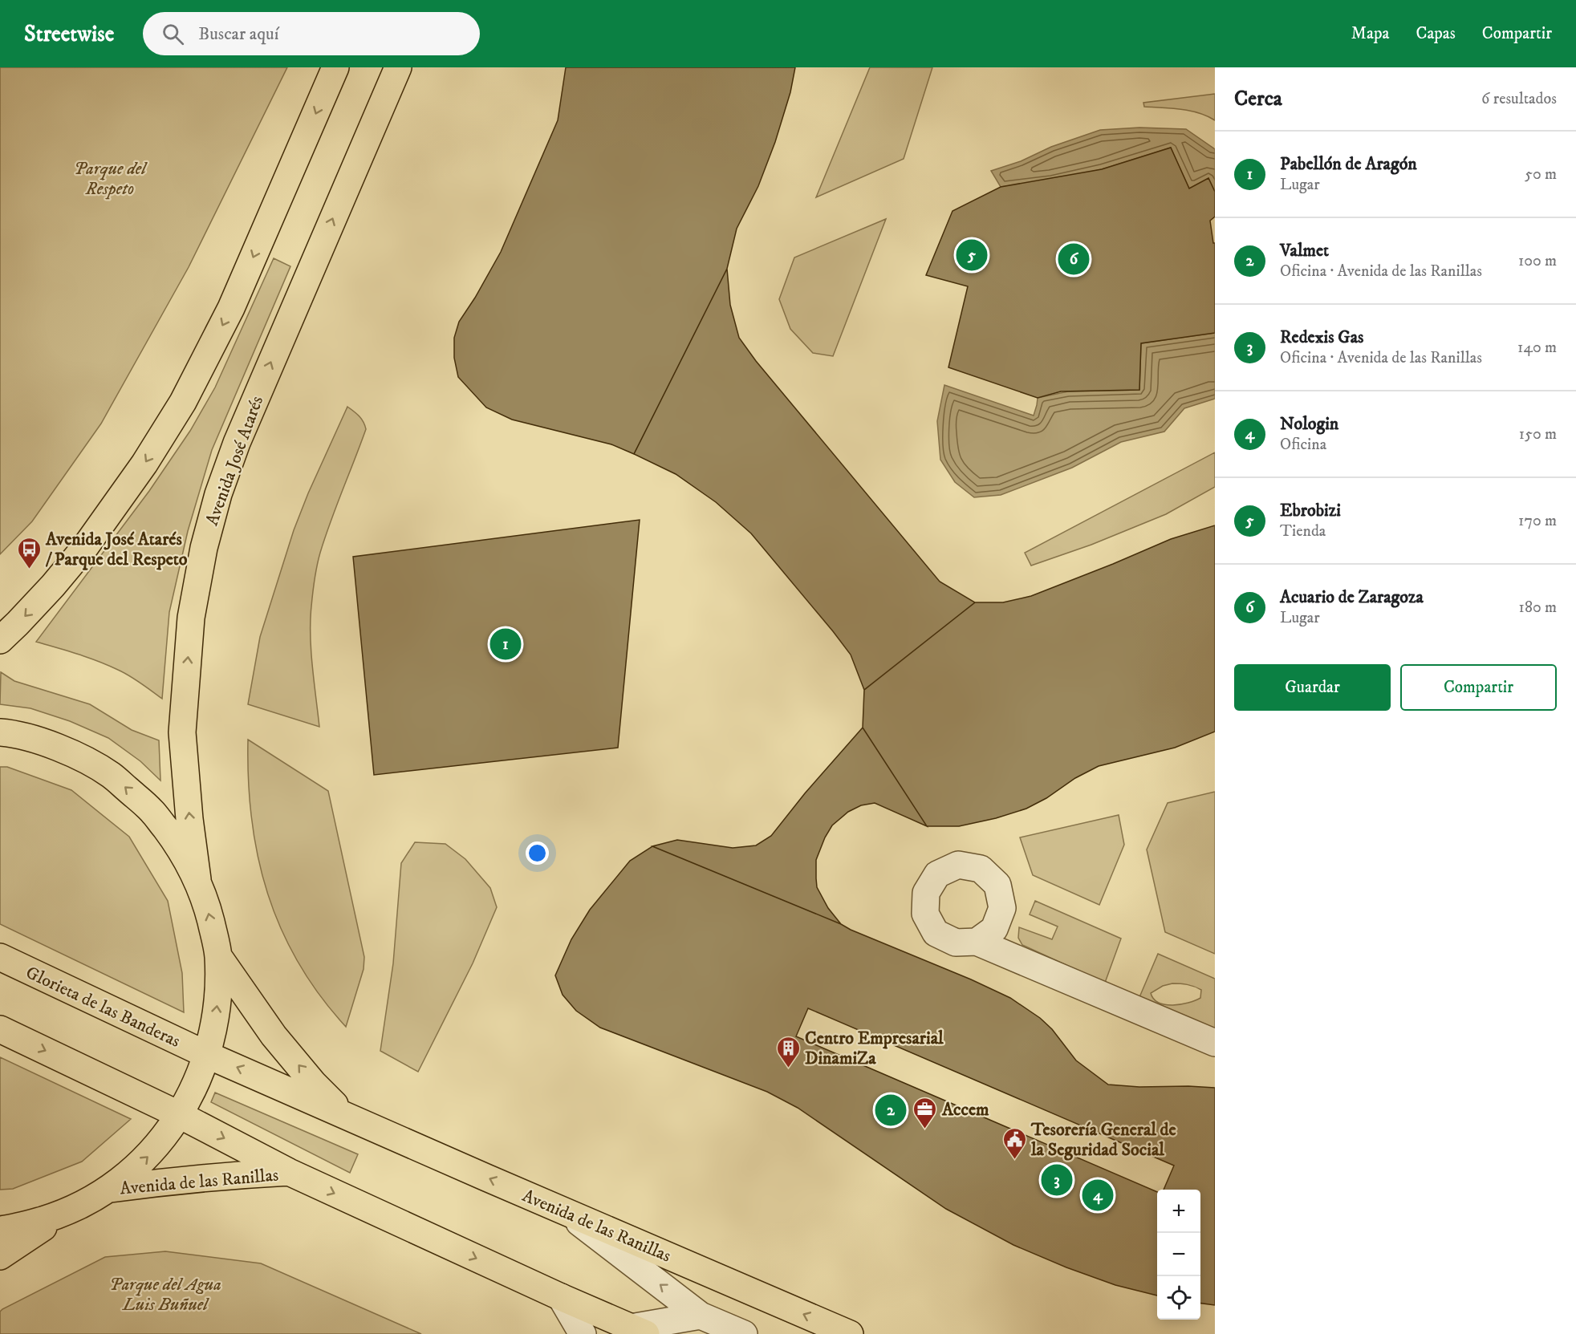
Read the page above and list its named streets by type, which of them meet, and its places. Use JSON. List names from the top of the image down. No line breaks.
{"streets":{"main road":["Avenida José Atarés","Glorieta de las Banderas","Avenida de las Ranillas"]},"crossings":[["Glorieta de las Banderas","Avenida de las Ranillas"]],"parks":["Parque del Respeto","Parque del Agua Luis Buñuel"],"places":{"bus stop":["Avenida José Atarés / Parque del Respeto"],"building":["Centro Empresarial DinamiZa"],"office":["Accem"],"public building":["Tesorería General de la Seguridad Social"]},"page":{"header":"Streetwise","search":"Buscar aquí","nav":["Mapa","Capas","Compartir"],"heading":["Cerca","6 resultados"],"list":[{"mark":"1","name":"Pabellón de Aragón","note":"Lugar","value":"50 m"},{"mark":"2","name":"Valmet","note":"Oficina · Avenida de las Ranillas","value":"100 m"},{"mark":"3","name":"Redexis Gas","note":"Oficina · Avenida de las Ranillas","value":"140 m"},{"mark":"4","name":"Nologin","note":"Oficina","value":"150 m"},{"mark":"5","name":"Ebrobizi","note":"Tienda","value":"170 m"},{"mark":"6","name":"Acuario de Zaragoza","note":"Lugar","value":"180 m"}],"pins":["5","6","1","2","3","4"],"buttons":["Guardar","Compartir"],"map_buttons":["+","−"]}}
